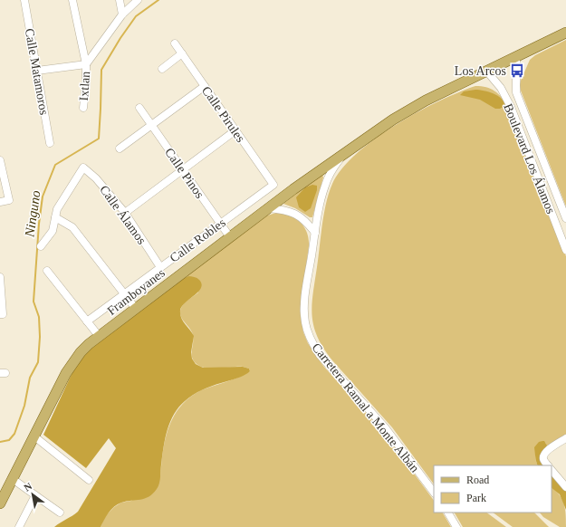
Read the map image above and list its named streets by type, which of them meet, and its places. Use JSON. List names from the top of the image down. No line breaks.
{"streets":{"main road":["Framboyanes"],"street":["Calle Matamoros","Ixtlan","Calle Pirules","Boulevard Los Álamos","Calle Pinos","Calle Álamos","Calle Robles","Carretera Ramal a Monte Albán"]},"crossings":[["Calle Pirules","Calle Robles"],["Boulevard Los Álamos","Framboyanes"],["Calle Pinos","Calle Robles"],["Calle Pinos","Framboyanes"],["Calle Álamos","Calle Robles"],["Framboyanes","Carretera Ramal a Monte Albán"]],"water":["Ninguno"],"places":{"bus stop":["Los Arcos"]},"legend":["Road","Park"],"north":"top left"}
